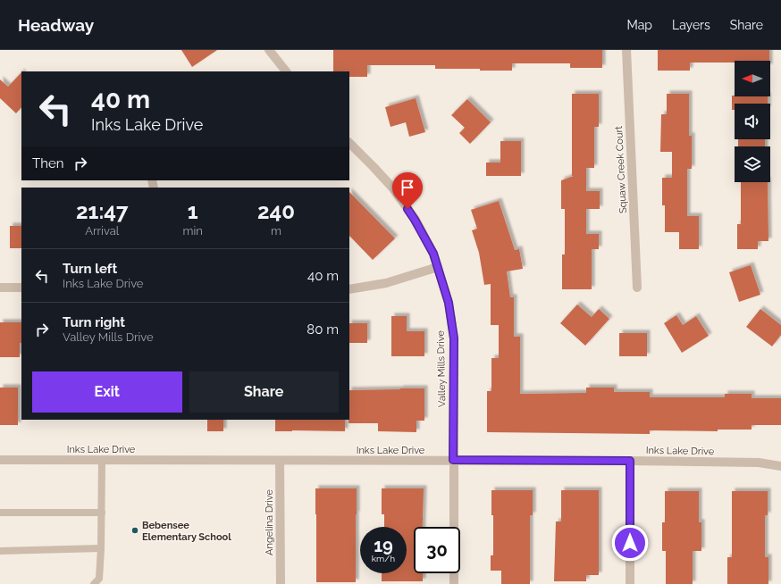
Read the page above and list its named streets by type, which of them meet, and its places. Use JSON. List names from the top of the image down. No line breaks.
{"streets":{"street":["Squaw Creek Court","Valley Mills Drive","Inks Lake Drive","Angelina Drive"]},"crossings":[["Valley Mills Drive","Inks Lake Drive"],["Inks Lake Drive","Angelina Drive"]],"places":["Bebensee Elementary School"],"north":"left","page":{"header":"Headway","nav":["Map","Layers","Share"],"turn":["40 m","Inks Lake Drive"],"then":"Then","eta":["21:47","Arrival","1","min","240","m"],"list":[{"name":"Turn left","note":"Inks Lake Drive","value":"40 m"},{"name":"Turn right","note":"Valley Mills Drive","value":"80 m"}],"buttons":["Exit","Share"],"speed":"19 km/h","limit":"30"}}
